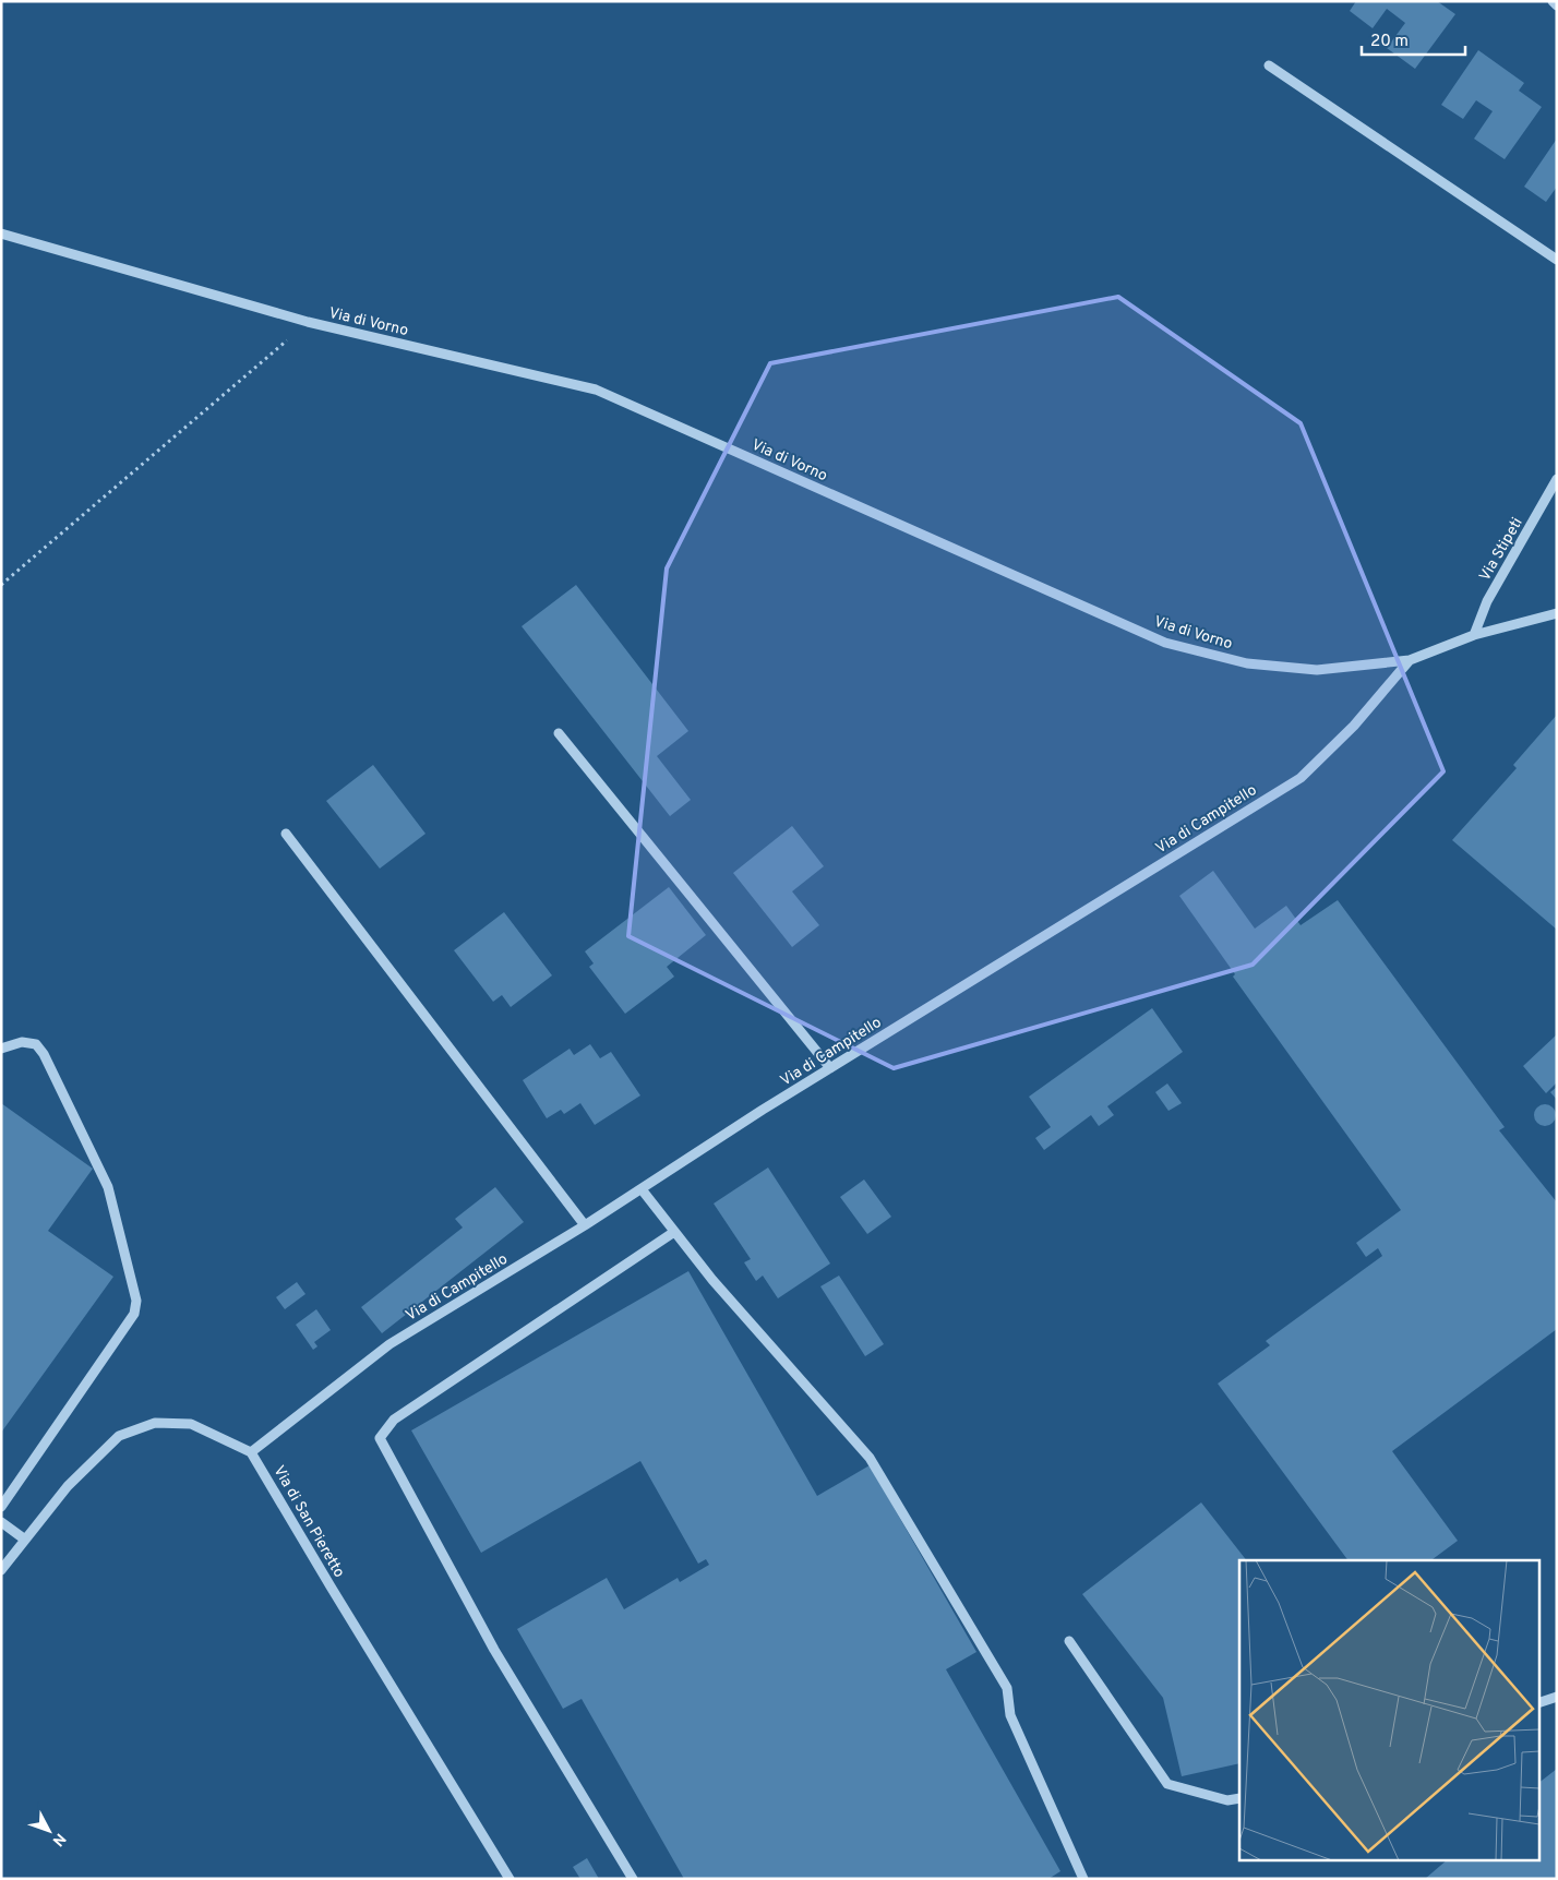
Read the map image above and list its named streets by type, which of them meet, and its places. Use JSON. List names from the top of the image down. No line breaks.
{"streets":{"street":["Via di Vorno","Via Stipeti","Via di Campitello","Via di San Pieretto"]},"crossings":[["Via di Vorno","Via Stipeti"],["Via di Vorno","Via di Campitello"],["Via di Campitello","Via di San Pieretto"]],"scale_bar":"20 m","north":"bottom right"}
